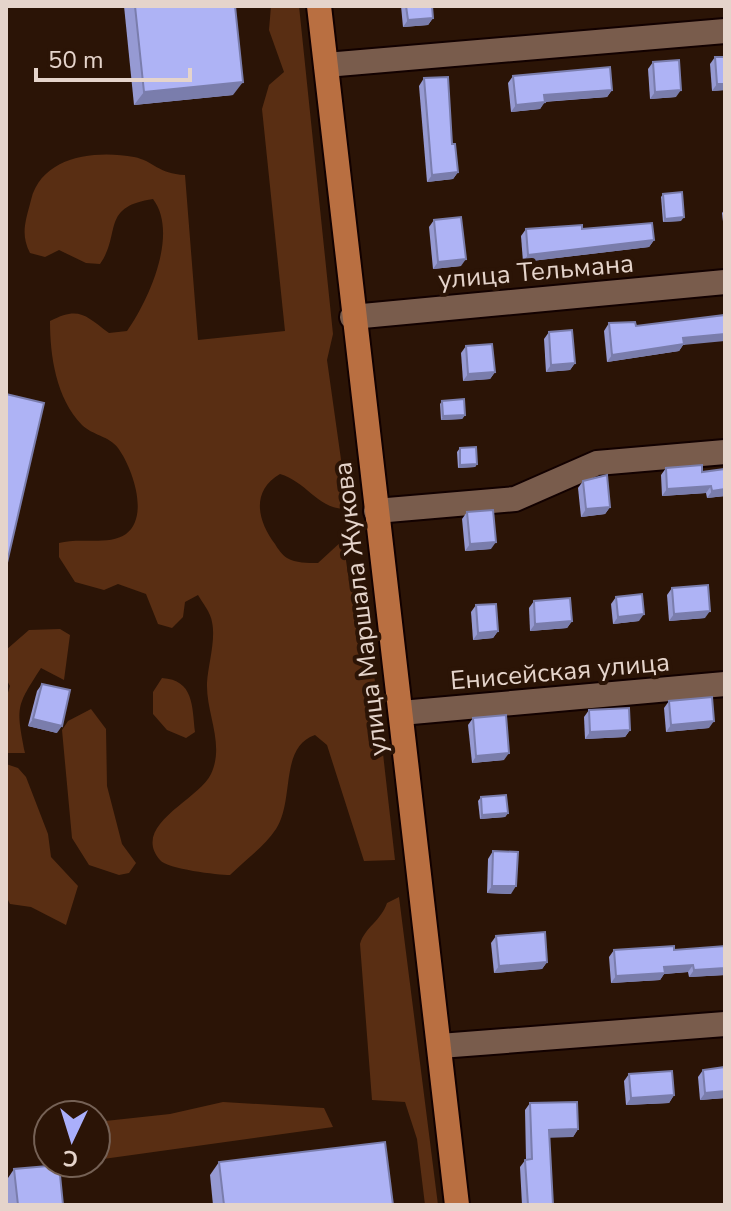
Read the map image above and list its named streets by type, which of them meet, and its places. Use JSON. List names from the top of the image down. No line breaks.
{"streets":{"main road":["улица Маршала Жукова"],"street":["улица Тельмана","Енисейская улица"]},"crossings":[["улица Тельмана","улица Маршала Жукова"],["улица Маршала Жукова","Енисейская улица"]],"scale_bar":"50 m","north":"bottom"}
